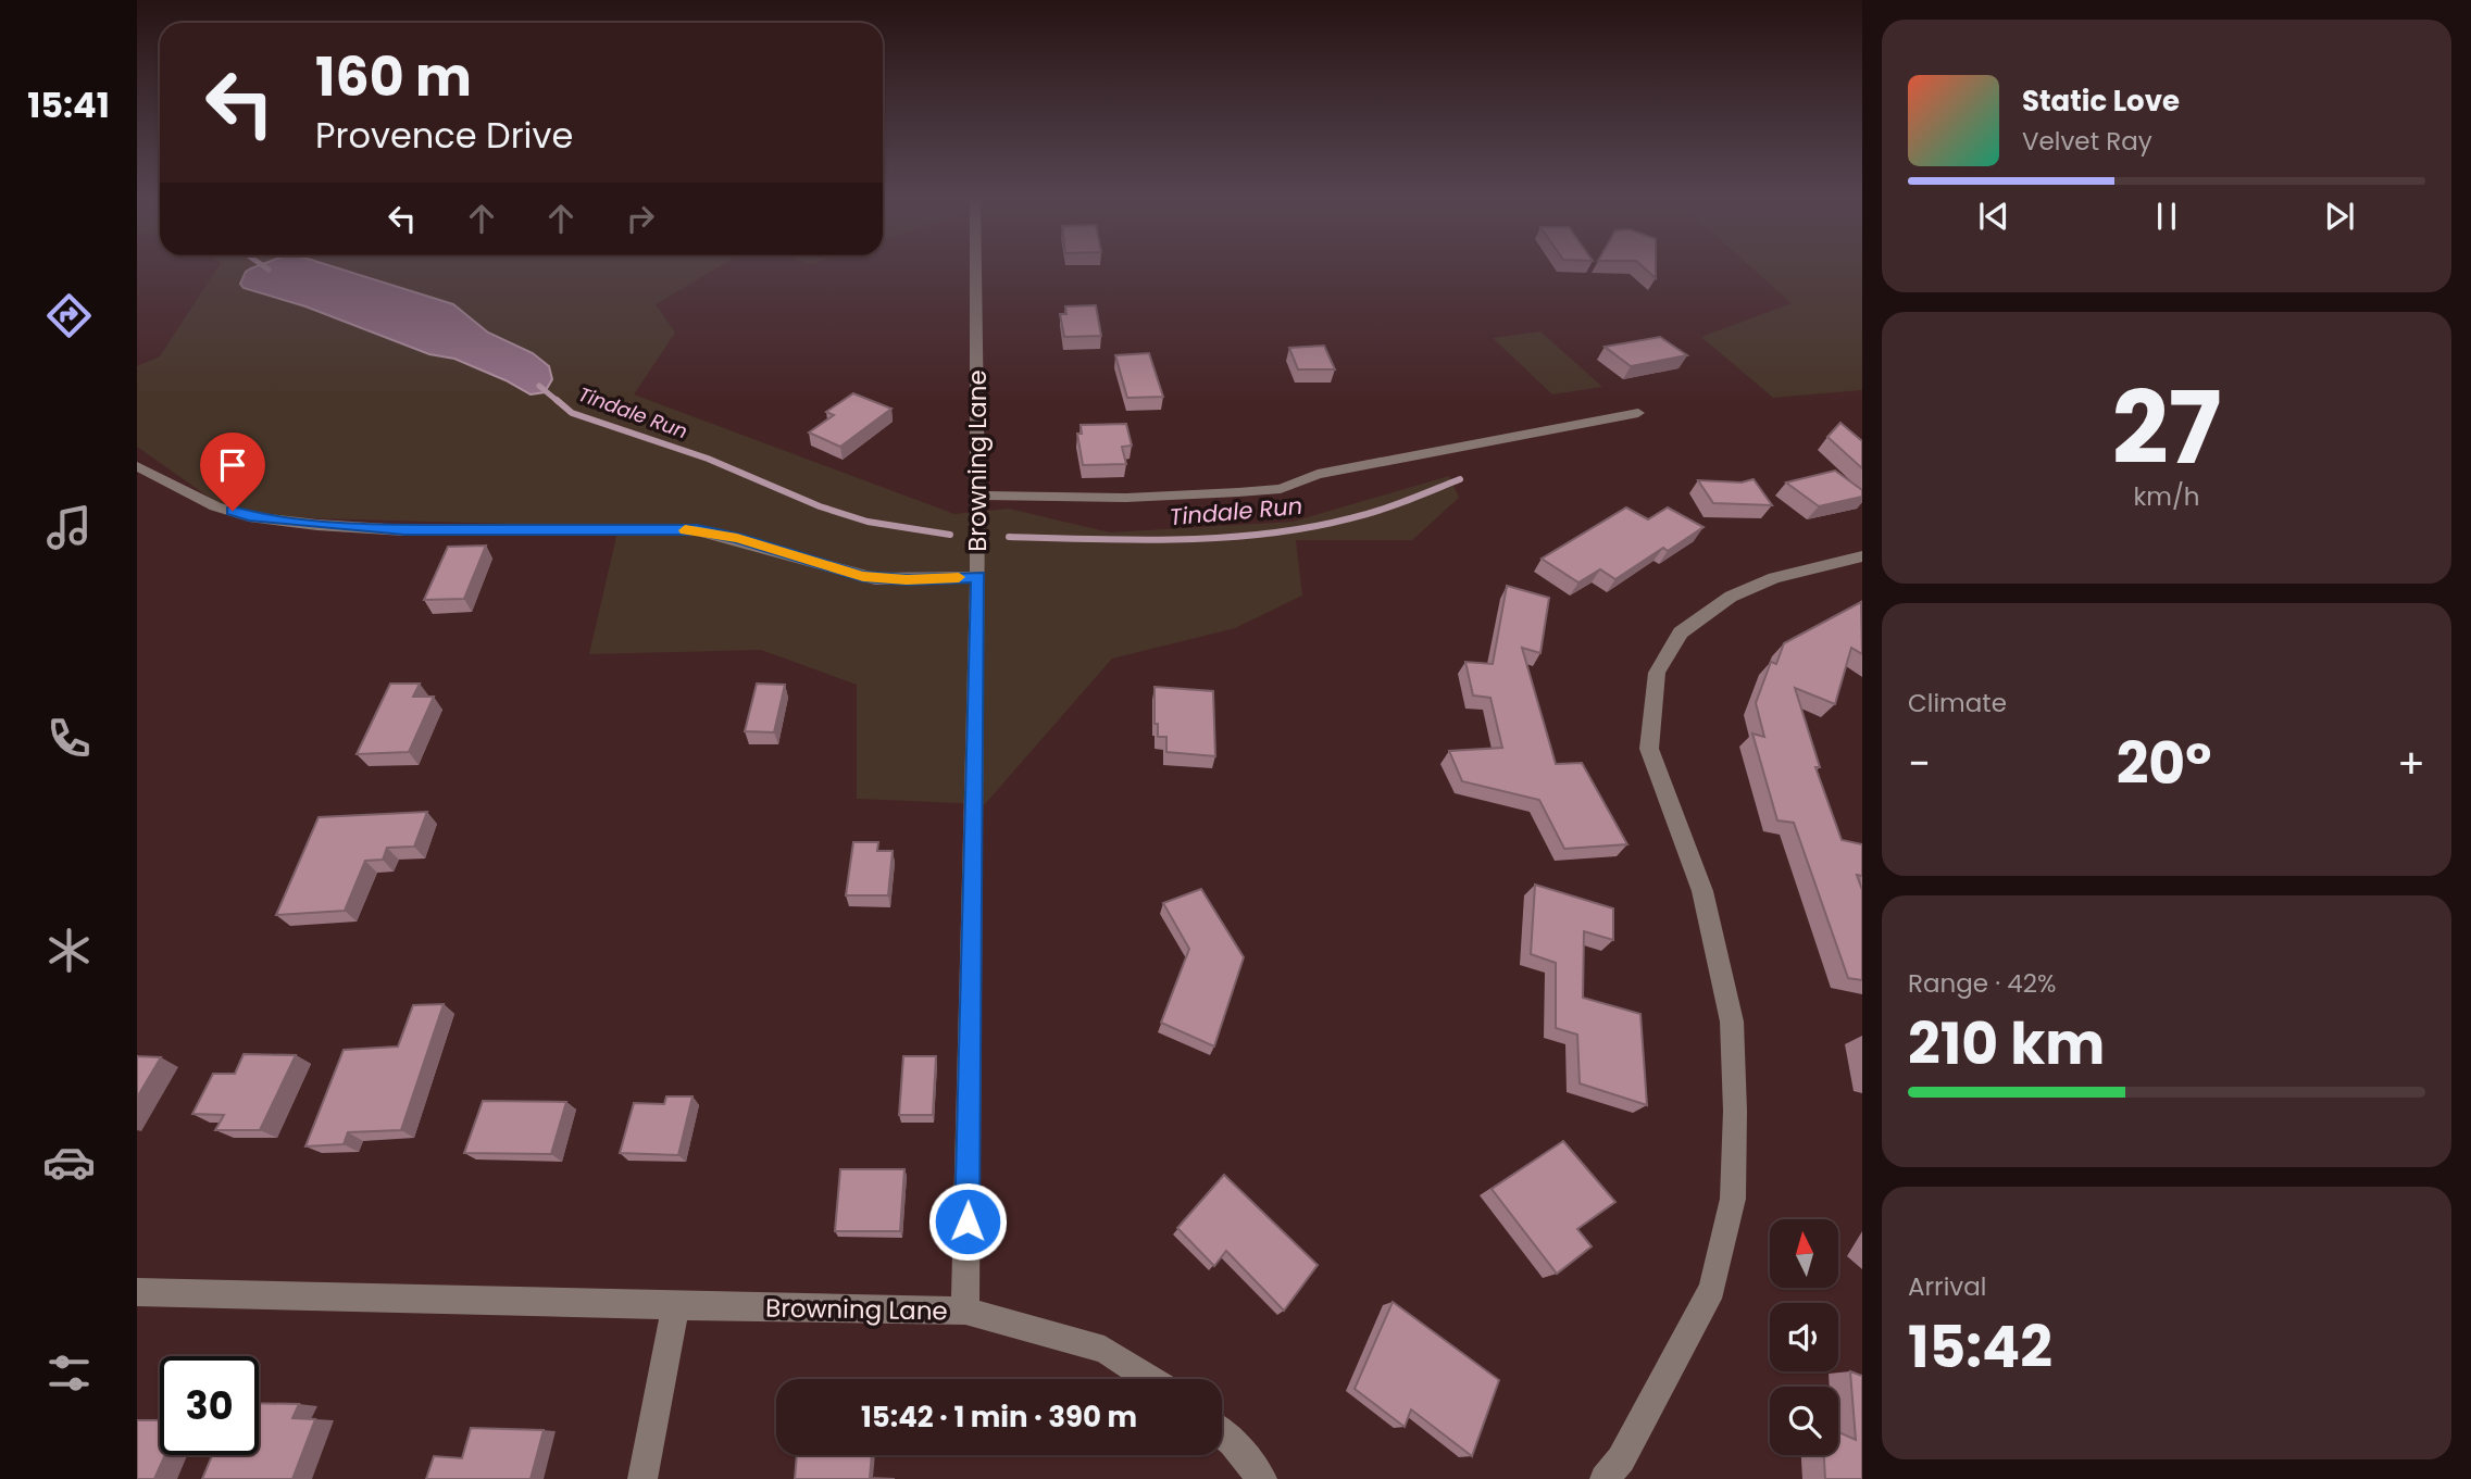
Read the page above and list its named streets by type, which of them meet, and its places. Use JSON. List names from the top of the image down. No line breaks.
{"streets":{"street":["Browning Lane"]},"water":["Tindale Run"],"north":"top","page":{"tabs":"15:41","turn":["160 m","Provence Drive"],"song":["Static Love","Velvet Ray"],"tile":[["27","km/h"],"Climate",["Range · 42%","210 km"],["Arrival","15:42"]],"heat":["−","20°","+"],"limit":"30","trip":"15:42 · 1 min · 390 m"}}
